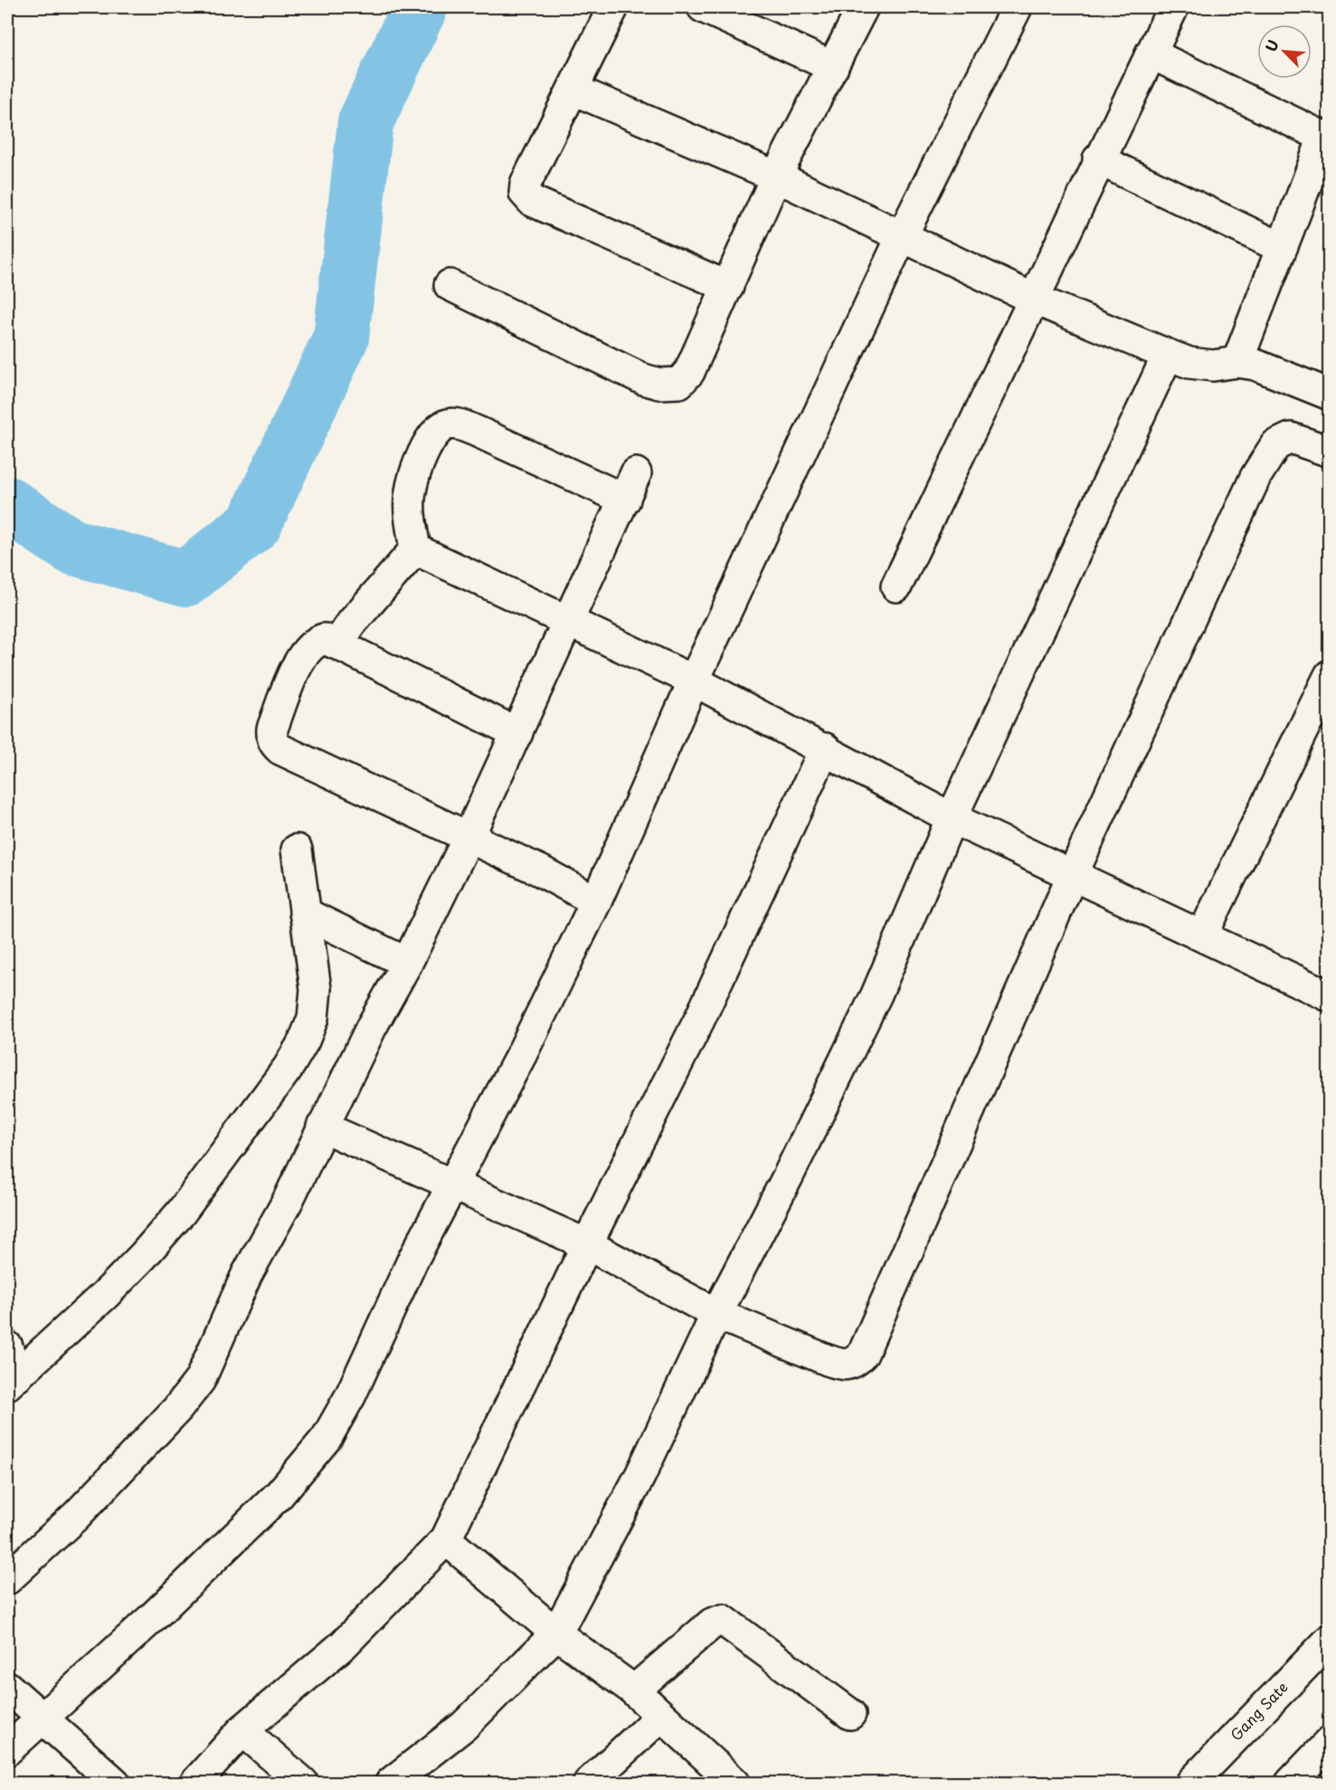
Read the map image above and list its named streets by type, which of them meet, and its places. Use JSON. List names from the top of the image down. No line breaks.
{"streets":{"street":["Gang Sate"]},"north":"top left"}
